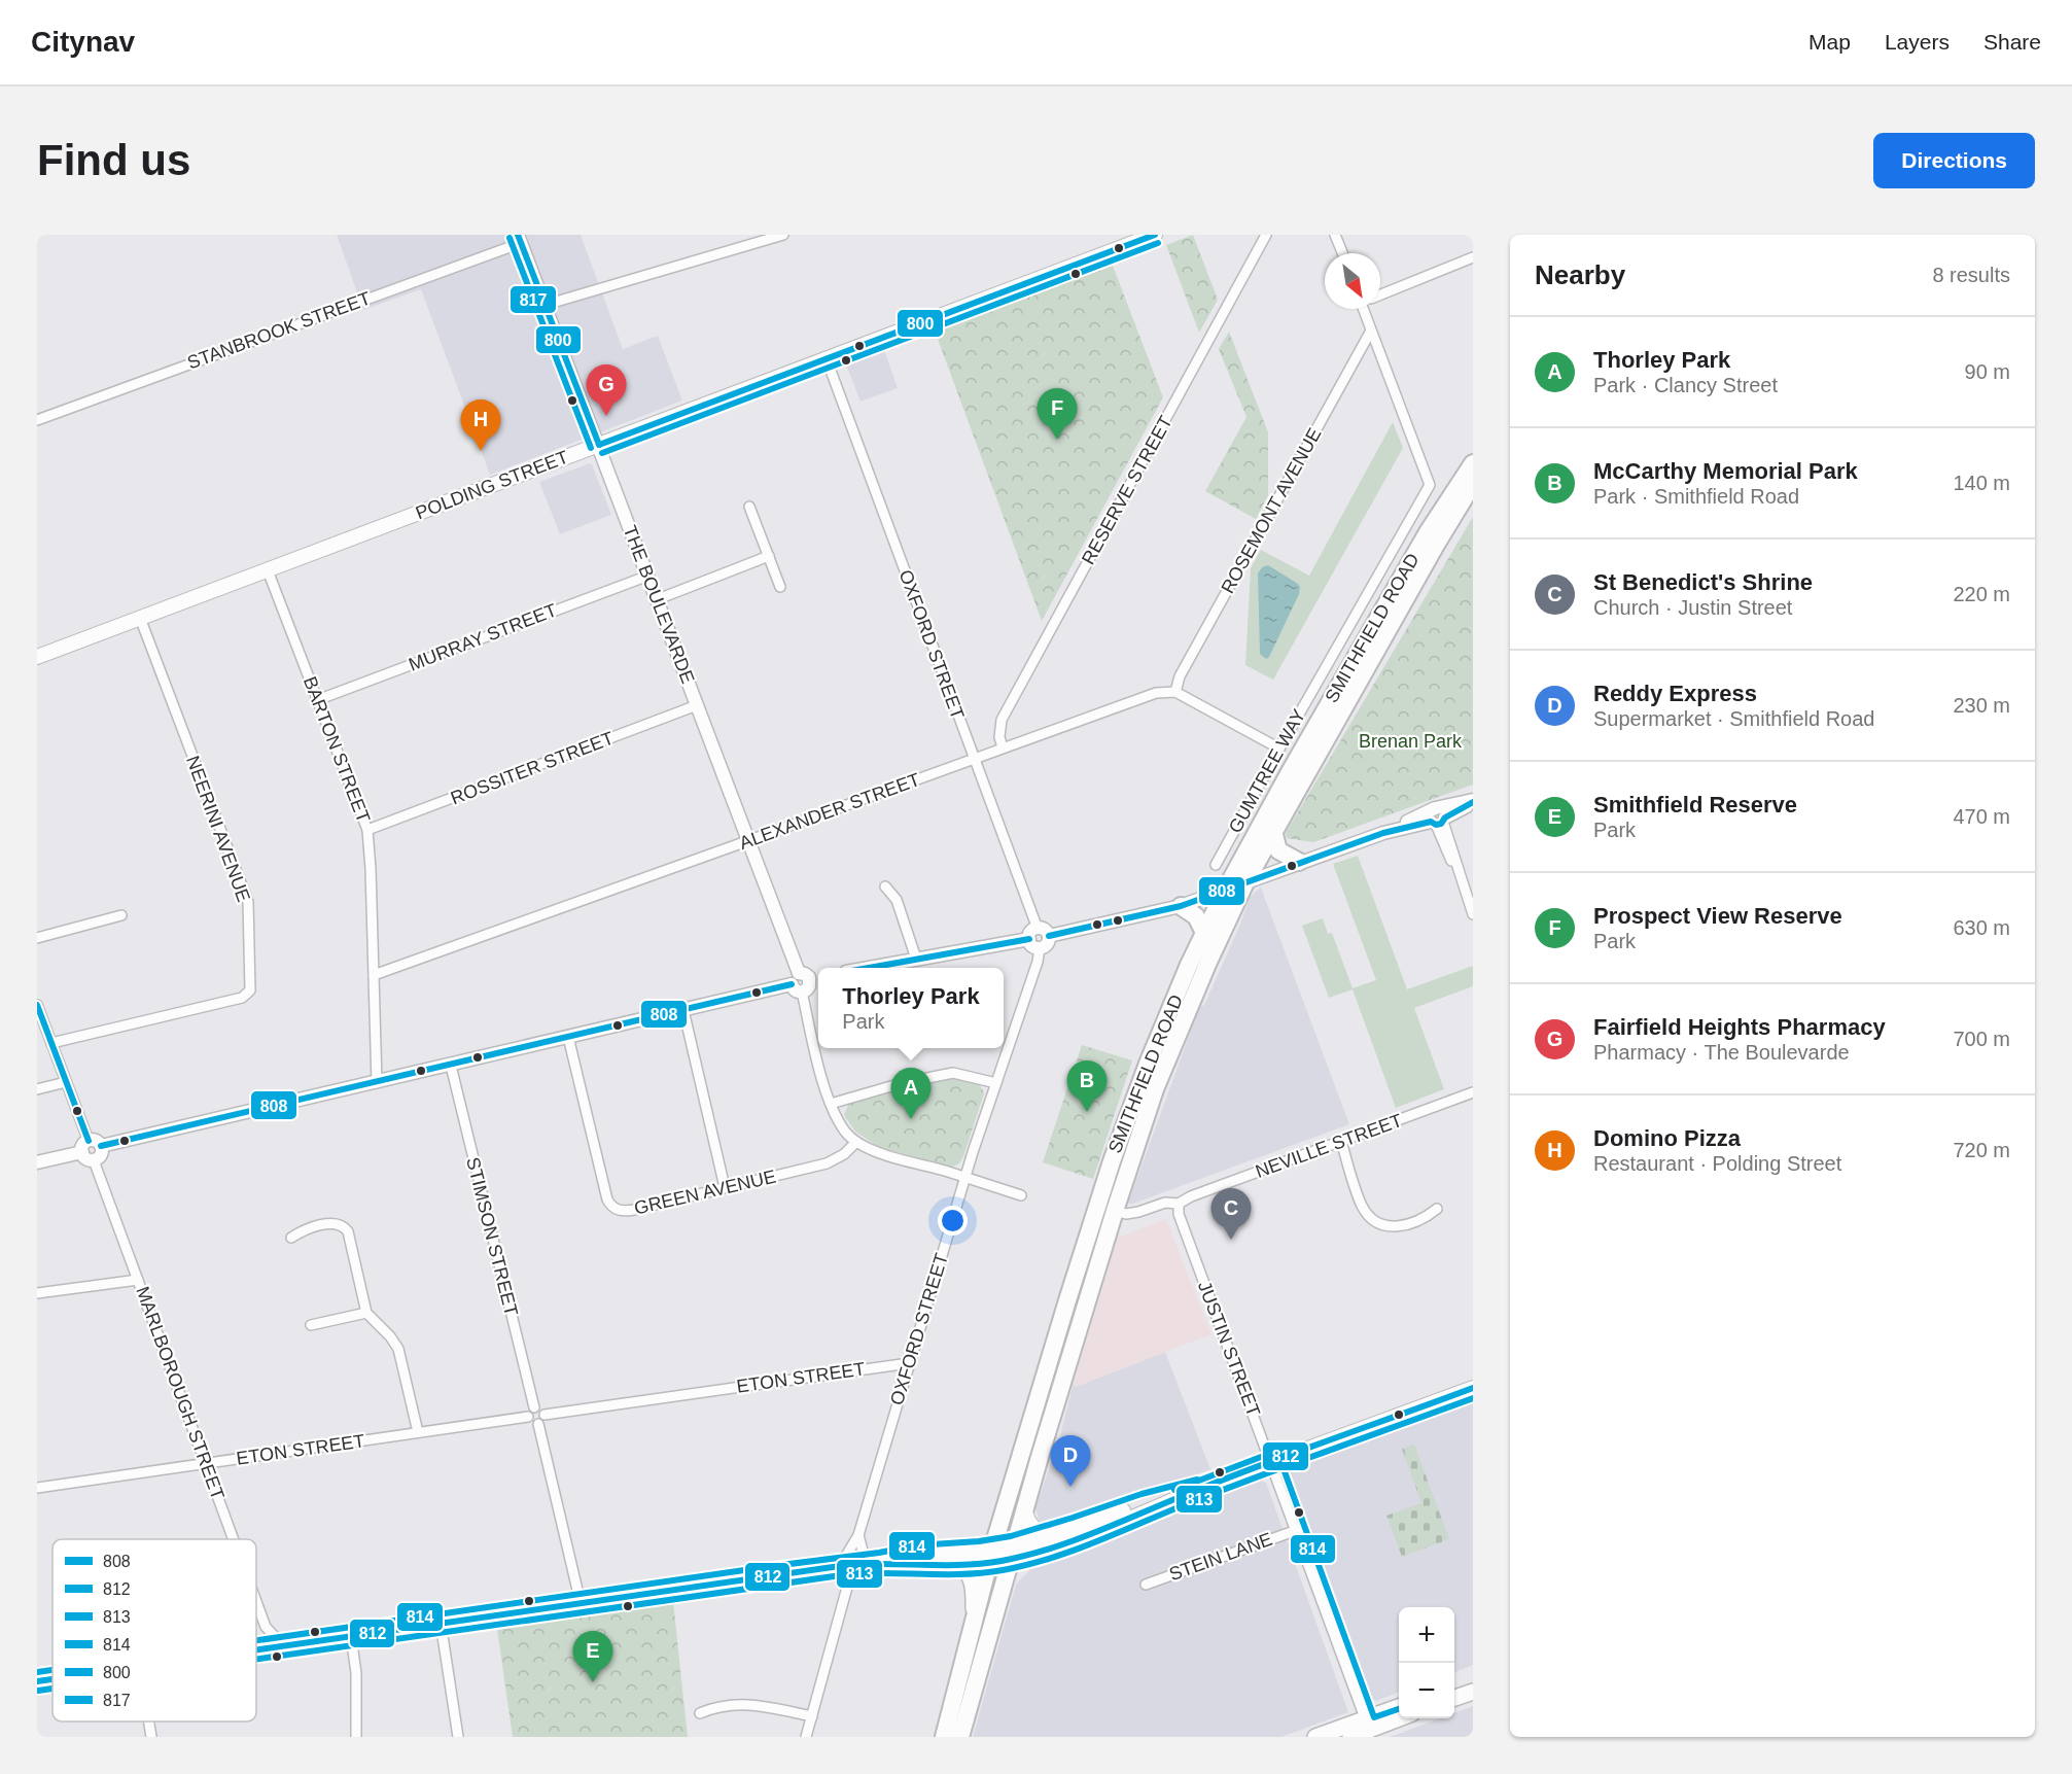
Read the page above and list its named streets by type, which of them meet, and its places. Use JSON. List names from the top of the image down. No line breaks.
{"streets":{"highway":["SMITHFIELD ROAD"],"main road":["POLDING STREET"],"street":["STANBROOK STREET","RESERVE STREET","ROSEMONT AVENUE","THE BOULEVARDE","MURRAY STREET","OXFORD STREET","BARTON STREET","ROSSITER STREET","GUMTREE WAY","ALEXANDER STREET","NEERINI AVENUE","NEVILLE STREET","GREEN AVENUE","STIMSON STREET","JUSTIN STREET","ETON STREET","MARLBOROUGH STREET","STEIN LANE"]},"crossings":[["STANBROOK STREET","THE BOULEVARDE"],["POLDING STREET","THE BOULEVARDE"],["POLDING STREET","OXFORD STREET"],["POLDING STREET","BARTON STREET"],["POLDING STREET","NEERINI AVENUE"],["RESERVE STREET","ALEXANDER STREET"],["ROSEMONT AVENUE","GUMTREE WAY"],["ROSEMONT AVENUE","ALEXANDER STREET"],["THE BOULEVARDE","MURRAY STREET"],["THE BOULEVARDE","OXFORD STREET"],["THE BOULEVARDE","ROSSITER STREET"],["THE BOULEVARDE","ALEXANDER STREET"],["THE BOULEVARDE","GREEN AVENUE"],["SMITHFIELD ROAD","NEVILLE STREET"],["MURRAY STREET","BARTON STREET"],["OXFORD STREET","ALEXANDER STREET"],["OXFORD STREET","ETON STREET"],["BARTON STREET","ROSSITER STREET"],["BARTON STREET","ALEXANDER STREET"],["NEVILLE STREET","JUSTIN STREET"],["STIMSON STREET","ETON STREET"],["JUSTIN STREET","STEIN LANE"],["ETON STREET","MARLBOROUGH STREET"]],"parks":["Brenan Park"],"lines":["transit line 800","transit line 817","transit line 808","transit line 812","transit line 813","transit line 814"],"legend":["808","812","813","814","800","817"],"north":"bottom right","page":{"header":"Citynav","nav":["Map","Layers","Share"],"buttons":"Directions","title":"Find us","heading":["Nearby","8 results"],"list":[{"mark":"A","name":"Thorley Park","note":"Park · Clancy Street","value":"90 m"},{"mark":"B","name":"McCarthy Memorial Park","note":"Park · Smithfield Road","value":"140 m"},{"mark":"C","name":"St Benedict's Shrine","note":"Church · Justin Street","value":"220 m"},{"mark":"D","name":"Reddy Express","note":"Supermarket · Smithfield Road","value":"230 m"},{"mark":"E","name":"Smithfield Reserve","note":"Park","value":"470 m"},{"mark":"F","name":"Prospect View Reserve","note":"Park","value":"630 m"},{"mark":"G","name":"Fairfield Heights Pharmacy","note":"Pharmacy · The Boulevarde","value":"700 m"},{"mark":"H","name":"Domino Pizza","note":"Restaurant · Polding Street","value":"720 m"}],"pins":["G","F","H","B","A","C","D","E"],"popup":["Thorley Park","Park"],"map_buttons":["+","−"]}}
